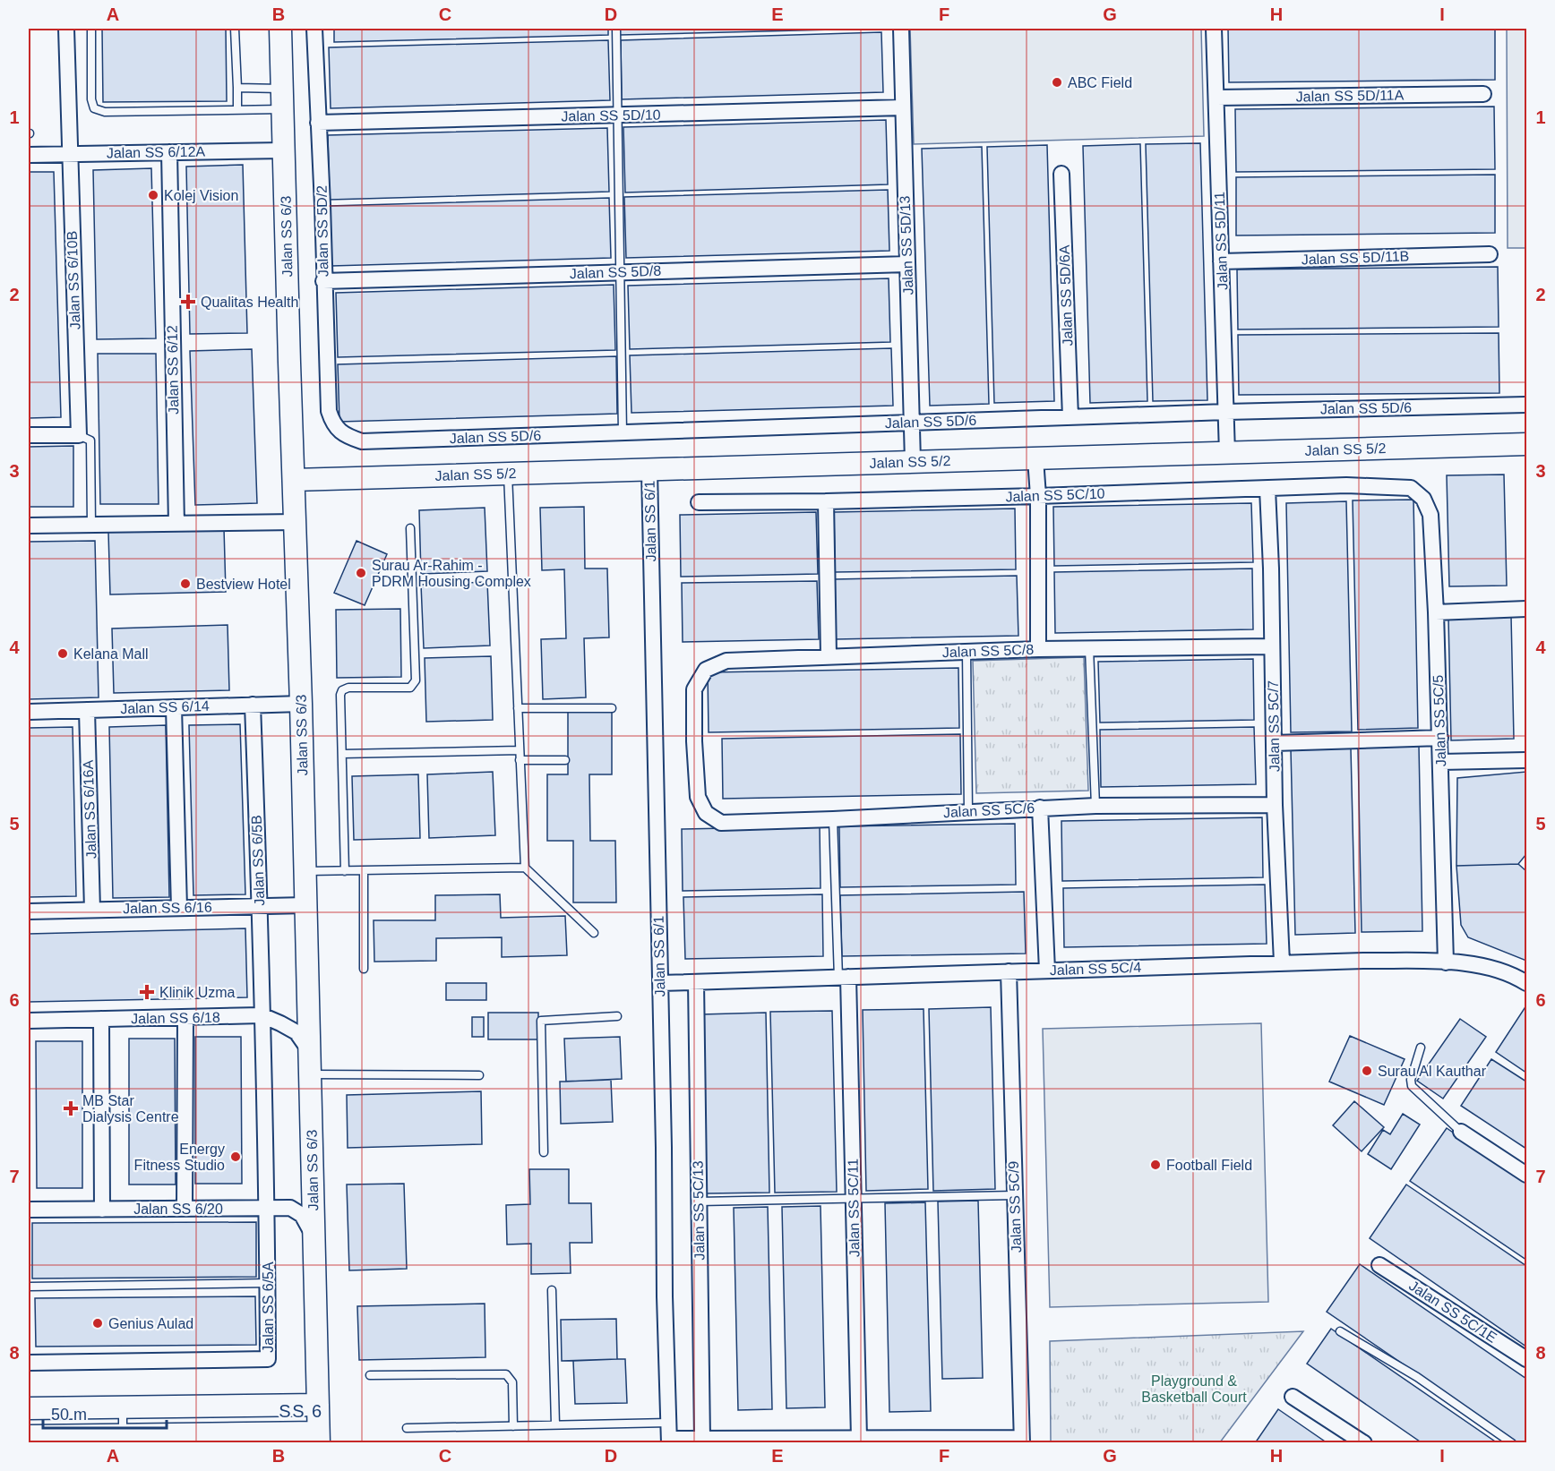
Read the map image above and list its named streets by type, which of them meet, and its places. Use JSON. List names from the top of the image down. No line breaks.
{"streets":{"street":["Jalan SS 5D/11A","Jalan SS 5D/10","Jalan SS 6/12A","Jalan SS 5D/2","Jalan SS 6/3","Jalan SS 5D/11","Jalan SS 5D/13","Jalan SS 5D/11B","Jalan SS 5D/8","Jalan SS 6/10B","Jalan SS 5D/6A","Jalan SS 6/12","Jalan SS 5D/6","Jalan SS 5/2","Jalan SS 5C/10","Jalan SS 6/1","Jalan SS 5C/8","Jalan SS 6/14","Jalan SS 5C/5","Jalan SS 5C/7","Jalan SS 6/16A","Jalan SS 5C/6","Jalan SS 6/5B","Jalan SS 6/16","Jalan SS 5C/4","Jalan SS 6/18","Jalan SS 5C/9","Jalan SS 5C/11","Jalan SS 6/20","Jalan SS 5C/13","Jalan SS 6/5A","Jalan SS 5C/1E"]},"crossings":[["Jalan SS 5D/11A","Jalan SS 5D/11"],["Jalan SS 5D/10","Jalan SS 5D/2"],["Jalan SS 5D/10","Jalan SS 5D/13"],["Jalan SS 6/12A","Jalan SS 6/3"],["Jalan SS 6/12A","Jalan SS 6/10B"],["Jalan SS 6/12A","Jalan SS 6/12"],["Jalan SS 5D/2","Jalan SS 5D/8"],["Jalan SS 5D/2","Jalan SS 5D/6"],["Jalan SS 6/3","Jalan SS 5/2"],["Jalan SS 6/3","Jalan SS 6/14"],["Jalan SS 6/3","Jalan SS 6/16"],["Jalan SS 6/3","Jalan SS 6/18"],["Jalan SS 6/3","Jalan SS 6/20"],["Jalan SS 5D/11","Jalan SS 5D/11B"],["Jalan SS 5D/11","Jalan SS 5D/6"],["Jalan SS 5D/11","Jalan SS 5/2"],["Jalan SS 5D/13","Jalan SS 5D/8"],["Jalan SS 5D/13","Jalan SS 5D/6"],["Jalan SS 5D/13","Jalan SS 5/2"],["Jalan SS 5D/6A","Jalan SS 5D/6"],["Jalan SS 5/2","Jalan SS 6/1"],["Jalan SS 5C/10","Jalan SS 5C/5"],["Jalan SS 5C/10","Jalan SS 5C/7"],["Jalan SS 6/1","Jalan SS 5C/4"],["Jalan SS 5C/8","Jalan SS 5C/7"],["Jalan SS 5C/8","Jalan SS 5C/6"],["Jalan SS 6/14","Jalan SS 6/16A"],["Jalan SS 6/14","Jalan SS 6/5B"],["Jalan SS 5C/5","Jalan SS 5C/4"],["Jalan SS 5C/7","Jalan SS 5C/6"],["Jalan SS 5C/7","Jalan SS 5C/4"],["Jalan SS 6/16A","Jalan SS 6/16"],["Jalan SS 6/5B","Jalan SS 6/16"],["Jalan SS 6/5B","Jalan SS 6/18"],["Jalan SS 6/5B","Jalan SS 6/5A"],["Jalan SS 5C/4","Jalan SS 5C/9"],["Jalan SS 5C/4","Jalan SS 5C/11"],["Jalan SS 5C/4","Jalan SS 5C/13"],["Jalan SS 6/18","Jalan SS 6/5A"],["Jalan SS 6/20","Jalan SS 6/5A"]],"districts":["SS 6"],"parks":["Playground & Basketball Court"],"places":{"other":["ABC Field","Kolej Vision","Surau Ar-Rahim - PDRM Housing Complex","Bestview Hotel","Kelana Mall","Surau Al Kauthar","Energy Fitness Studio","Football Field","Genius Aulad"],"health":["Qualitas Health","Klinik Uzma","MB Star Dialysis Centre"]},"scale_bar":"50 m","grid":{"columns":["A","B","C","D","E","F","G","H","I"],"rows":["1","2","3","4","5","6","7","8"]}}
